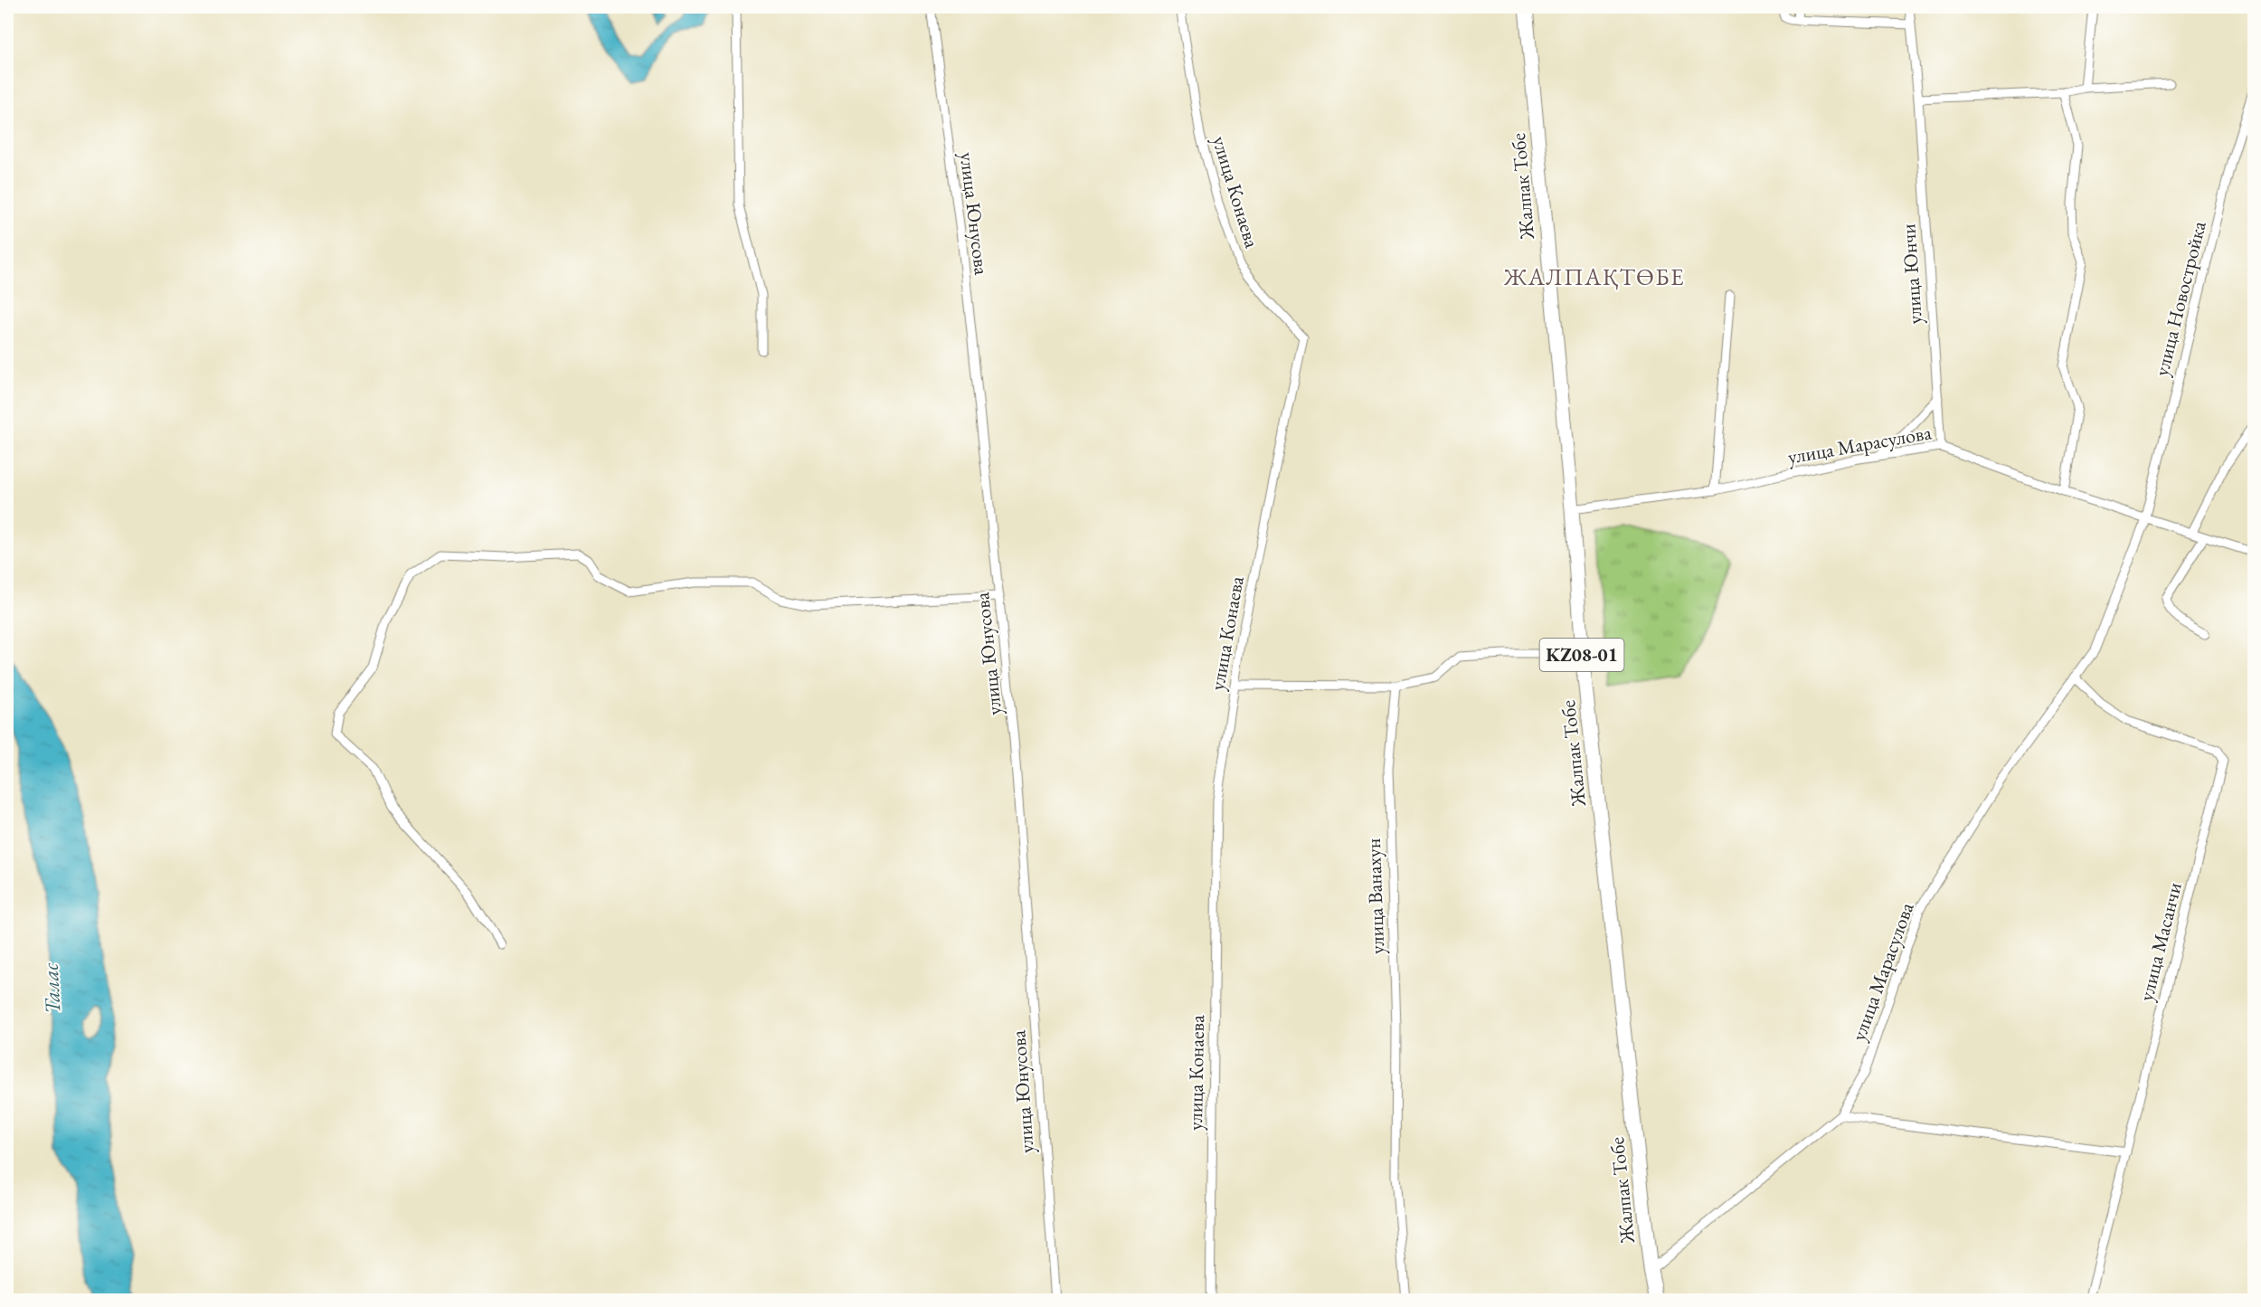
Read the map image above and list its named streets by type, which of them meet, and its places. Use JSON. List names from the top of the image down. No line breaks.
{"streets":{"main road":["Жалпак Тобе","KZ08-01"],"street":["улица Конаева","улица Юнусова","улица Юнчи","улица Новостройка","улица Марасулова","улица Ванахун","улица Масанчи"]},"crossings":[["Жалпак Тобе","улица Марасулова"],["улица Юнчи","улица Марасулова"],["улица Новостройка","улица Марасулова"],["улица Марасулова","улица Масанчи"]],"districts":["ЖАЛПАҚТӨБЕ"],"water":["Талас"]}
